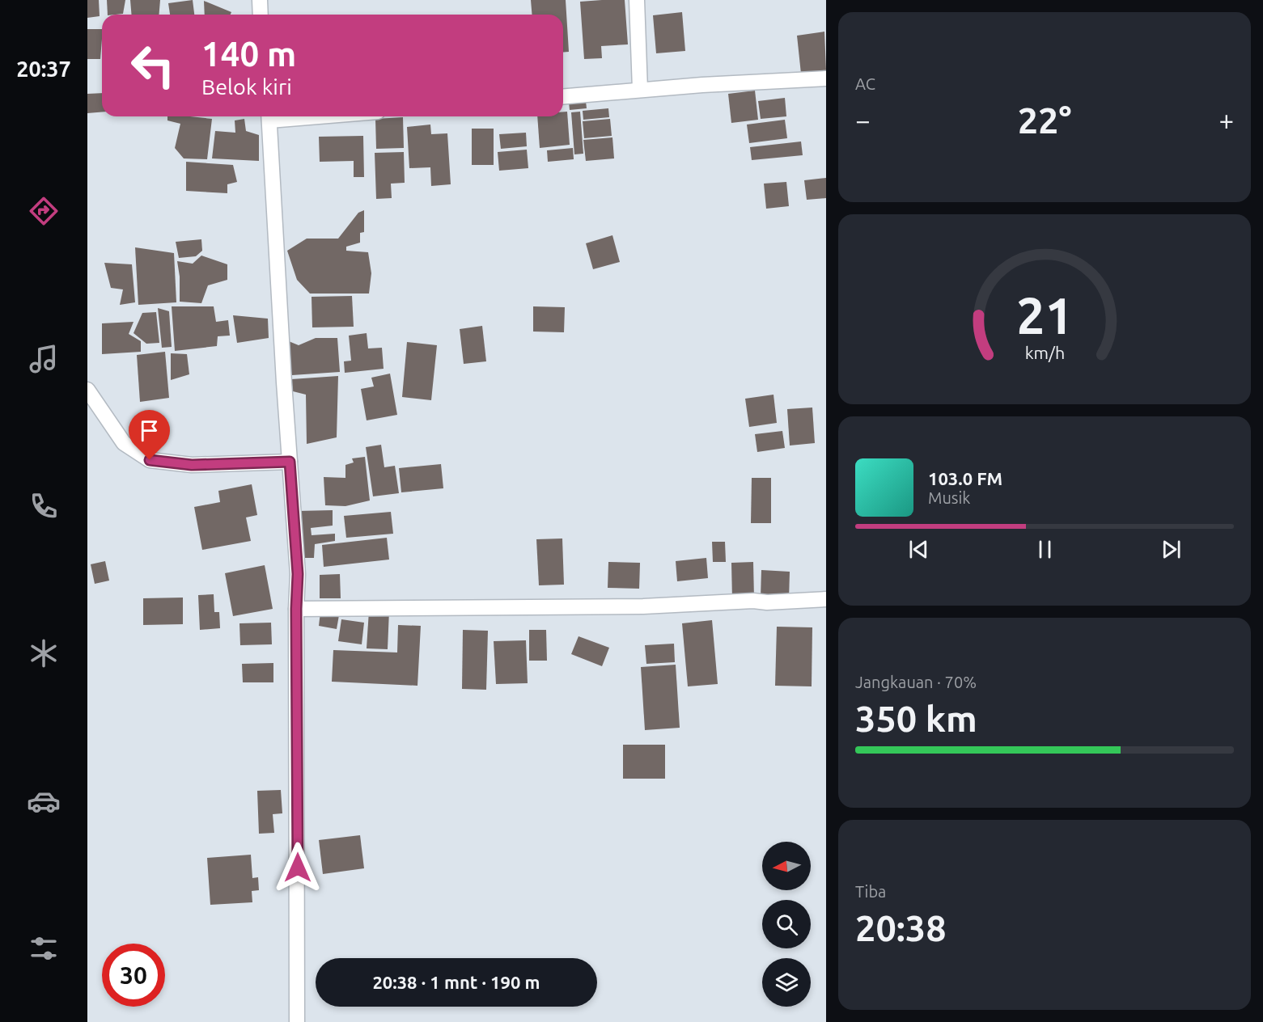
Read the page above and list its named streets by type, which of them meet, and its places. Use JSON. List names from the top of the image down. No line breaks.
{"north":"left","page":{"tabs":"20:37","tile":["AC",["Jangkauan · 70%","350 km"],["Tiba","20:38"]],"turn":["140 m","Belok kiri"],"heat":["−","22°","+"],"song":["103.0 FM","Musik"],"limit":"30","trip":"20:38 · 1 mnt · 190 m","gauge":["21","km/h"]}}
